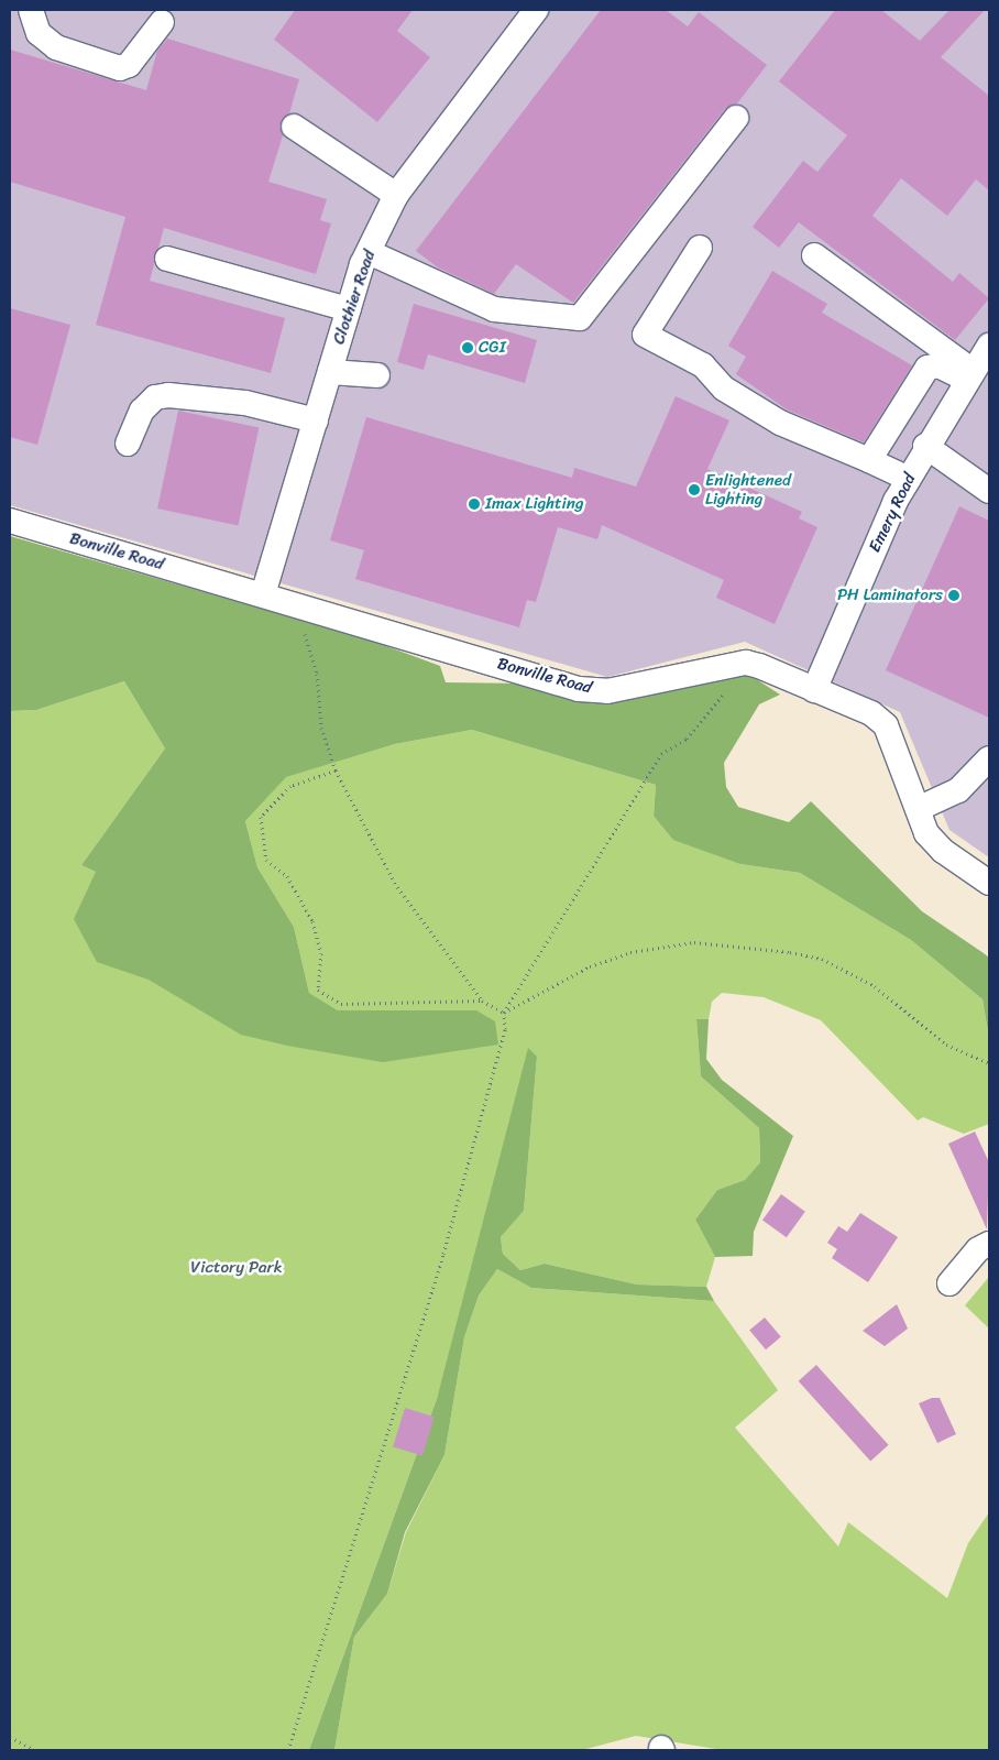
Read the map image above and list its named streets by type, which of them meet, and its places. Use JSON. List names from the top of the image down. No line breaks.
{"streets":{"street":["Clothier Road","Emery Road","Bonville Road"]},"crossings":[["Clothier Road","Bonville Road"],["Emery Road","Bonville Road"]],"parks":["Victory Park"],"places":["CGI","Enlightened Lighting","Imax Lighting","PH Laminators"]}
